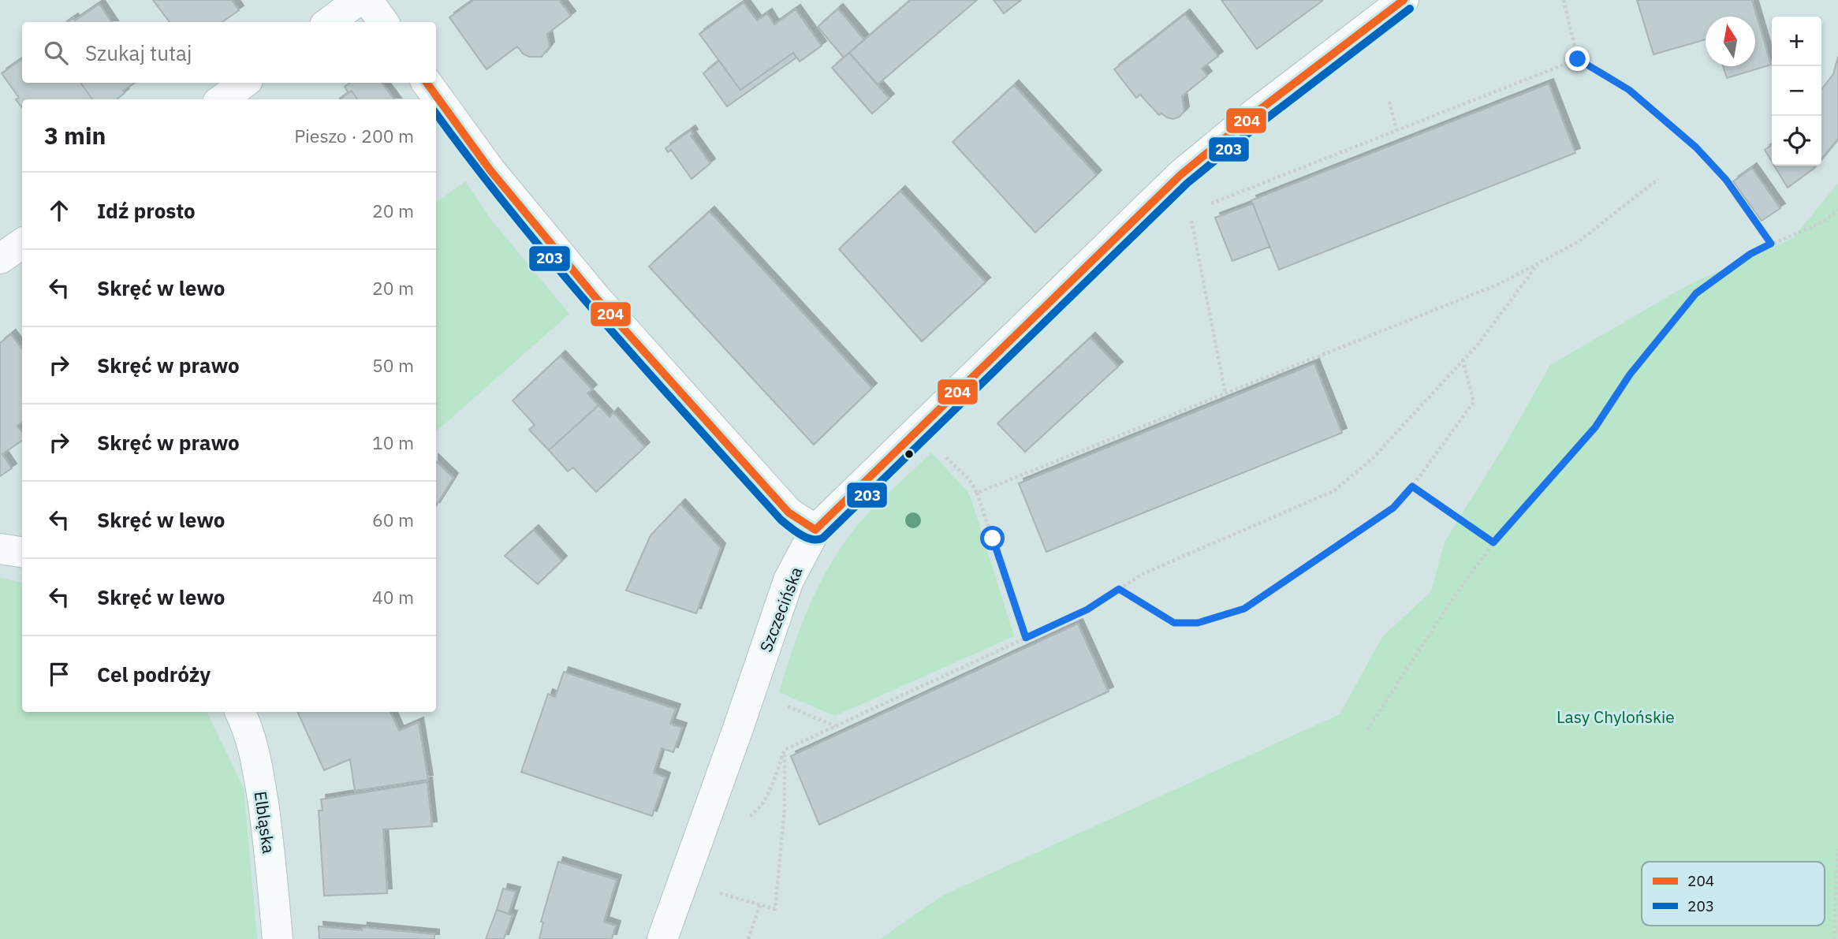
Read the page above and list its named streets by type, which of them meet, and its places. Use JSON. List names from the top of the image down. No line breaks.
{"streets":{"street":["Szczecińska","Elbląska"]},"parks":["Lasy Chylońskie"],"lines":["transit line 204","transit line 203"],"legend":["204","203"],"north":"top","page":{"map_buttons":["+","−"],"search":"Szukaj tutaj","heading":["3 min","Pieszo · 200 m"],"list":[["Idź prosto","20 m"],["Skręć w lewo","20 m"],["Skręć w prawo","50 m"],["Skręć w prawo","10 m"],["Skręć w lewo","60 m"],["Skręć w lewo","40 m"],"Cel podróży"]}}
